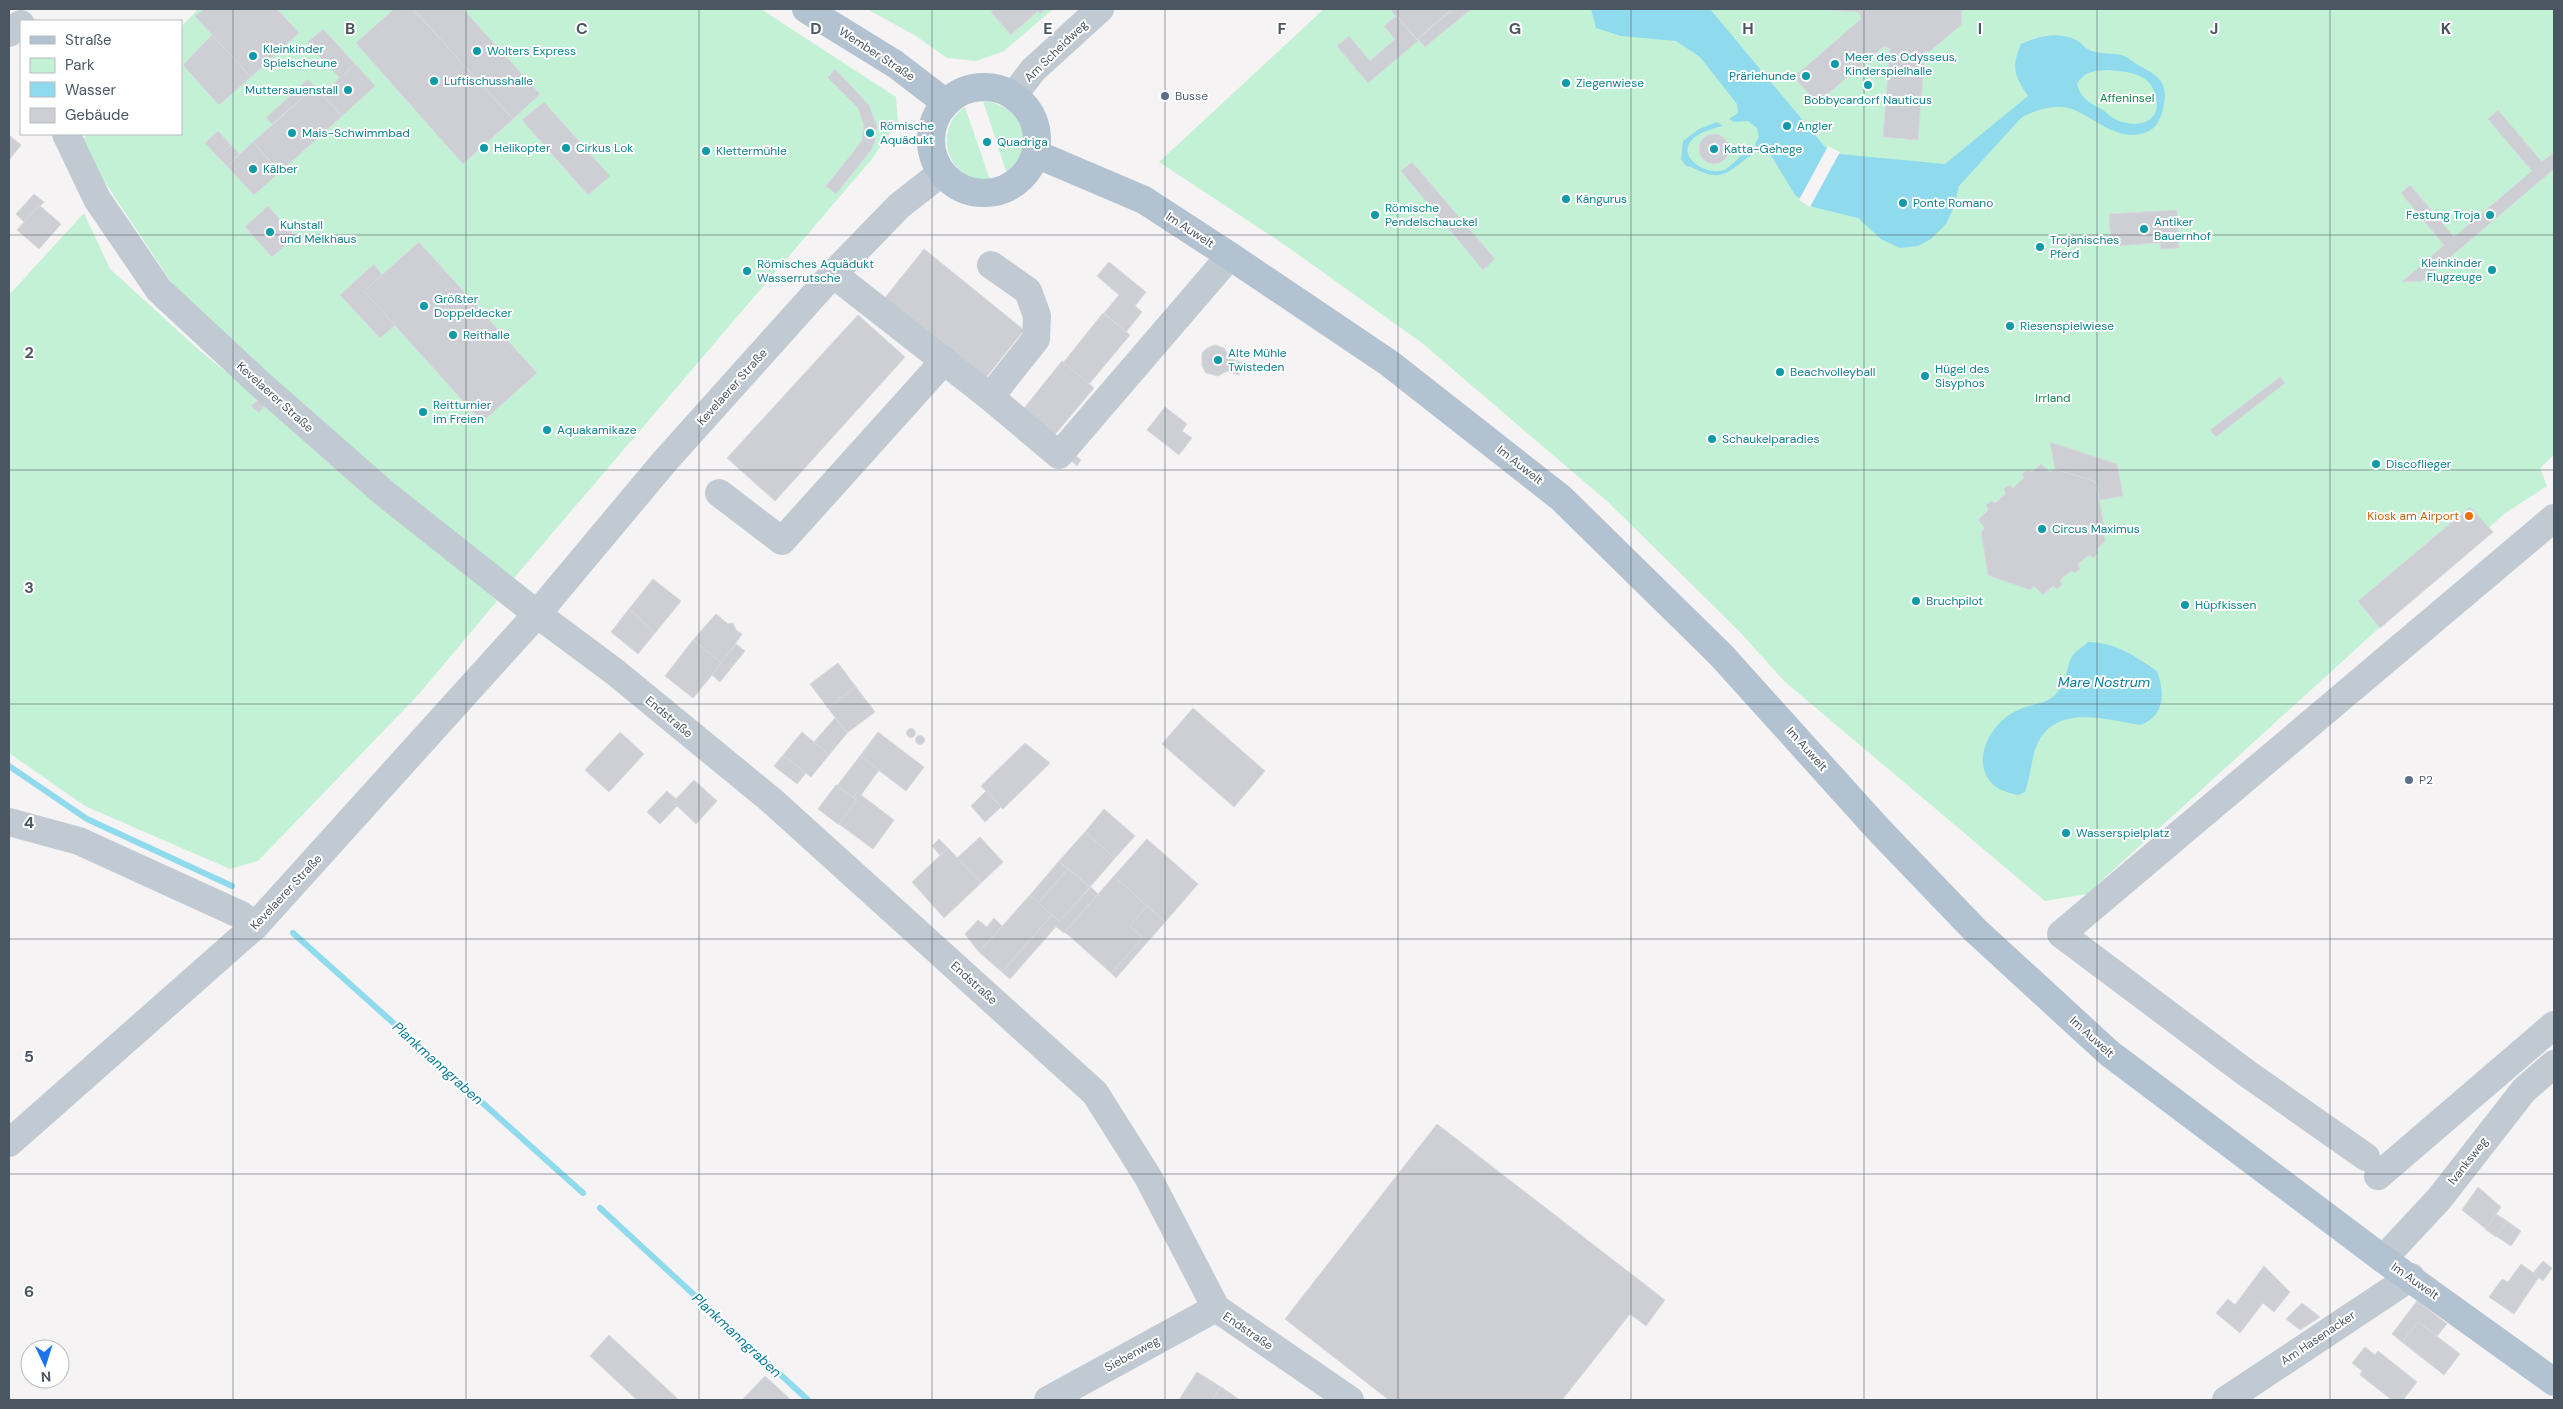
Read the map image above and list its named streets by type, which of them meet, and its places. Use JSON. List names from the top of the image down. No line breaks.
{"streets":{"main road":["Wember Straße","Im Auwelt"],"street":["Am Scheidweg","Kevelaerer Straße","Endstraße","Ivanksweg","Am Hasenacker","Siebenweg"]},"crossings":[["Am Scheidweg","Wember Straße"],["Am Scheidweg","Im Auwelt"],["Am Scheidweg","Kevelaerer Straße"],["Wember Straße","Im Auwelt"],["Wember Straße","Kevelaerer Straße"],["Im Auwelt","Kevelaerer Straße"],["Im Auwelt","Ivanksweg"],["Im Auwelt","Am Hasenacker"],["Kevelaerer Straße","Endstraße"],["Endstraße","Siebenweg"]],"water":["Mare Nostrum","Plankmanngraben"],"parks":["Affeninsel","Irrland"],"places":["Wolters Express","Kleinkinder Spielscheune","Meer des Odysseus, Kinderspielhalle","Präriehunde","Luftischusshalle","Ziegenwiese","Bobbycardorf Nauticus","Muttersauenstall","Busse","Angler","Mais-Schwimmbad","Römische Aquädukt","Quadriga","Helikopter","Cirkus Lok","Katta-Gehege","Klettermühle","Kälber","Kängurus","Ponte Romano","Römische Pendelschauckel","Festung Troja","Antiker Bauernhof","Kuhstall und Melkhaus","Trojanisches Pferd","Kleinkinder Flugzeuge","Römisches Aquädukt Wasserrutsche","Größter Doppeldecker","Riesenspielwiese","Reithalle","Alte Mühle Twisteden","Beachvolleyball","Hügel des Sisyphos","Reitturnier im Freien","Aquakamikaze","Schaukelparadies","Discoflieger","Kiosk am Airport","Circus Maximus","Bruchpilot","Hüpfkissen","P2","Wasserspielplatz"],"legend":["Straße","Park","Wasser","Gebäude"],"north":"bottom","grid":{"columns":["B","C","D","E","F","G","H","I","J","K"],"rows":["2","3","4","5","6"]}}
